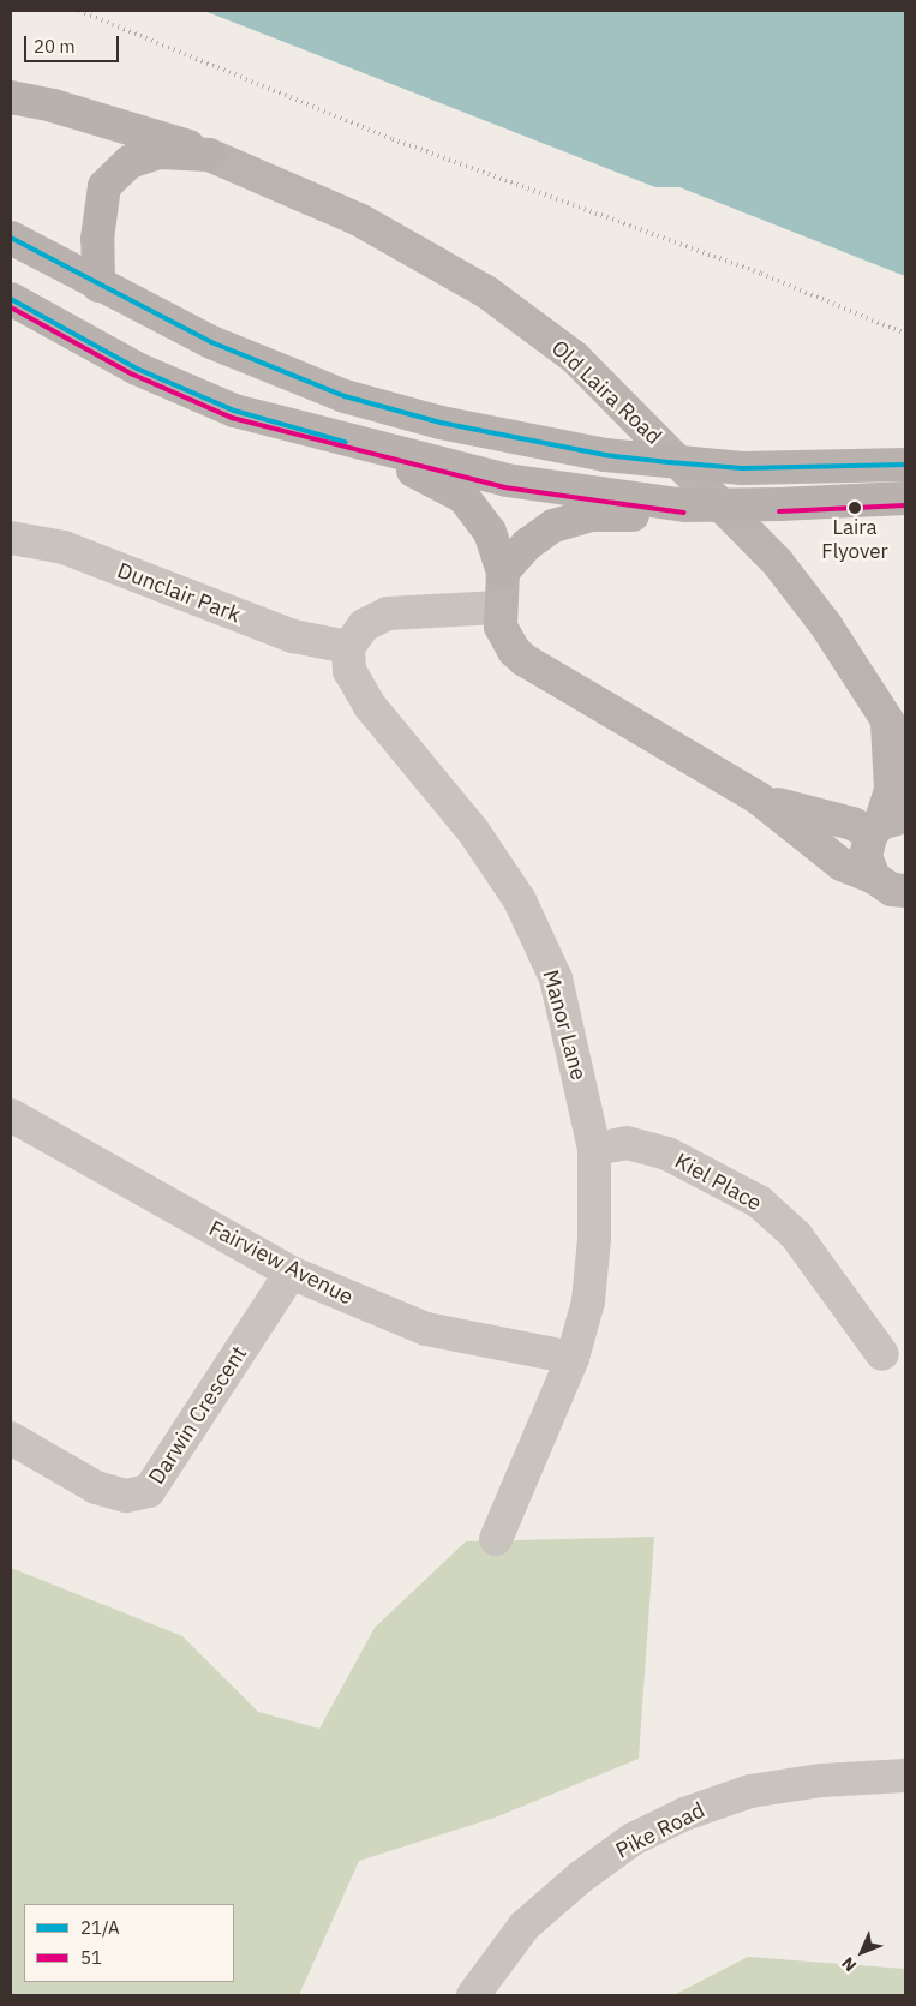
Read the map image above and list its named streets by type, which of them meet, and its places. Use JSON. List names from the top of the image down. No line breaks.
{"streets":{"main road":["Old Laira Road"],"street":["Dunclair Park","Manor Lane","Kiel Place","Fairview Avenue","Darwin Crescent","Pike Road"]},"crossings":[["Dunclair Park","Manor Lane"],["Manor Lane","Kiel Place"],["Manor Lane","Fairview Avenue"],["Fairview Avenue","Darwin Crescent"]],"places":["Laira Flyover"],"lines":["transit line 21/A","transit line 51"],"legend":["21/A","51"],"scale_bar":"20 m","north":"bottom left"}
